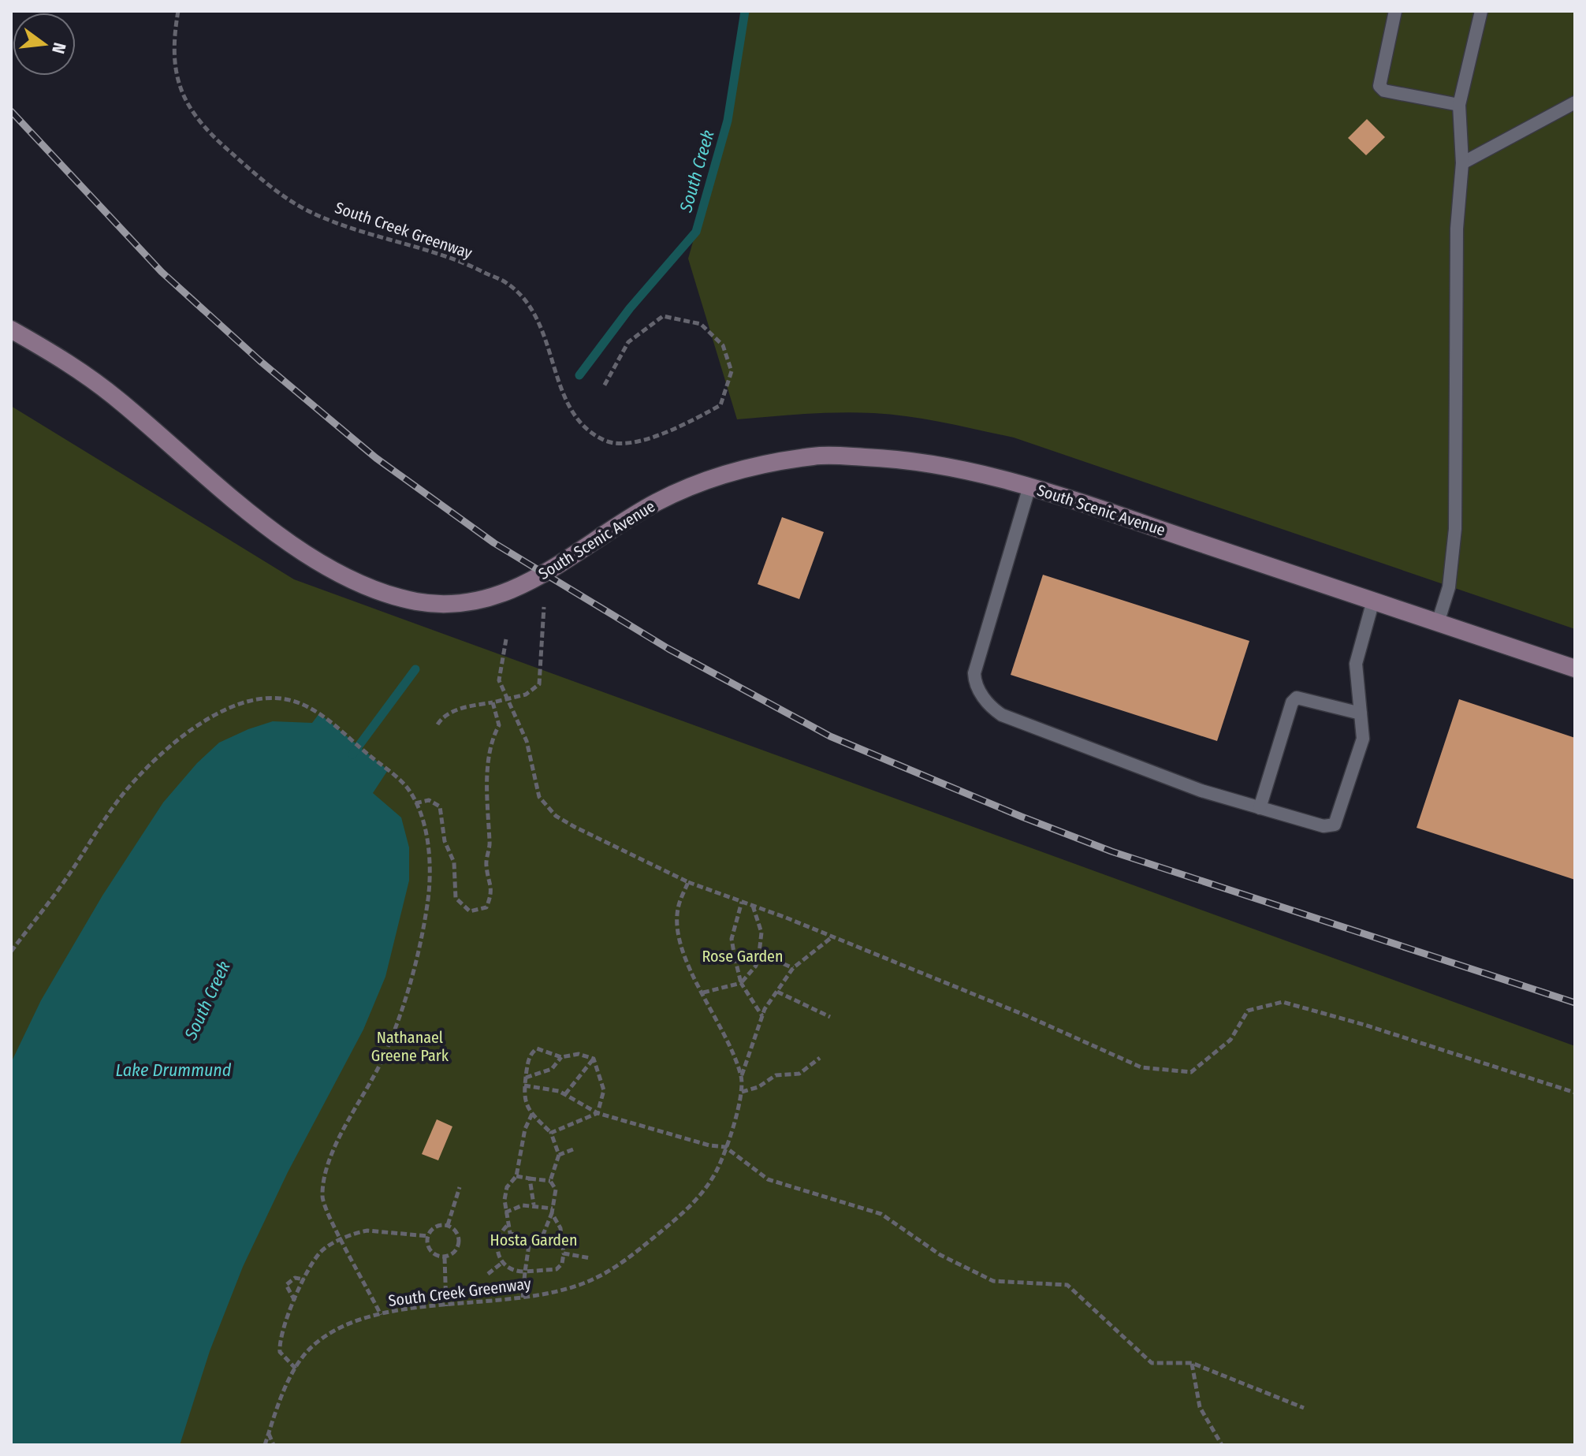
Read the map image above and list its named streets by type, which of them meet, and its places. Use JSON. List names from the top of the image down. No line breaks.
{"streets":{"main road":["South Scenic Avenue"],"path":["South Creek Greenway"]},"water":["South Creek","Lake Drummund"],"parks":["Rose Garden","Nathanael Greene Park","Hosta Garden"],"north":"right"}
